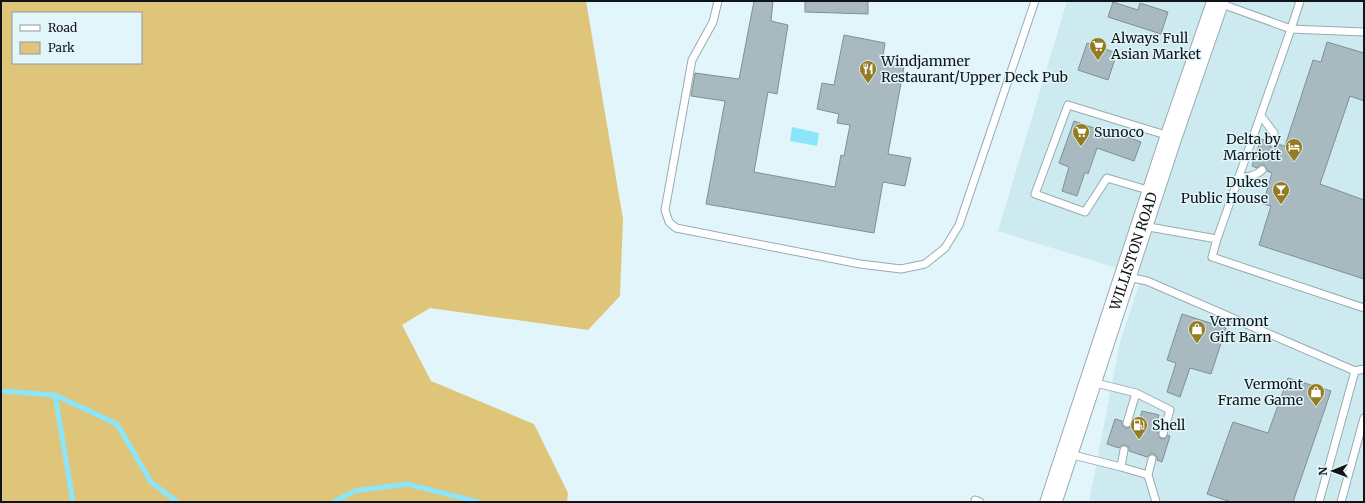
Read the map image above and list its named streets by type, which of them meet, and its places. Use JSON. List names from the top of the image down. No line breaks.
{"streets":{"main road":["WILLISTON ROAD"]},"places":{"supermarket":["Always Full Asian Market","Sunoco"],"restaurant":["Windjammer Restaurant/Upper Deck Pub"],"hotel":["Delta by Marriott"],"bar":["Dukes Public House"],"shop":["Vermont Gift Barn","Vermont Frame Game"],"fuel station":["Shell"]},"legend":["Road","Park"],"north":"left"}
